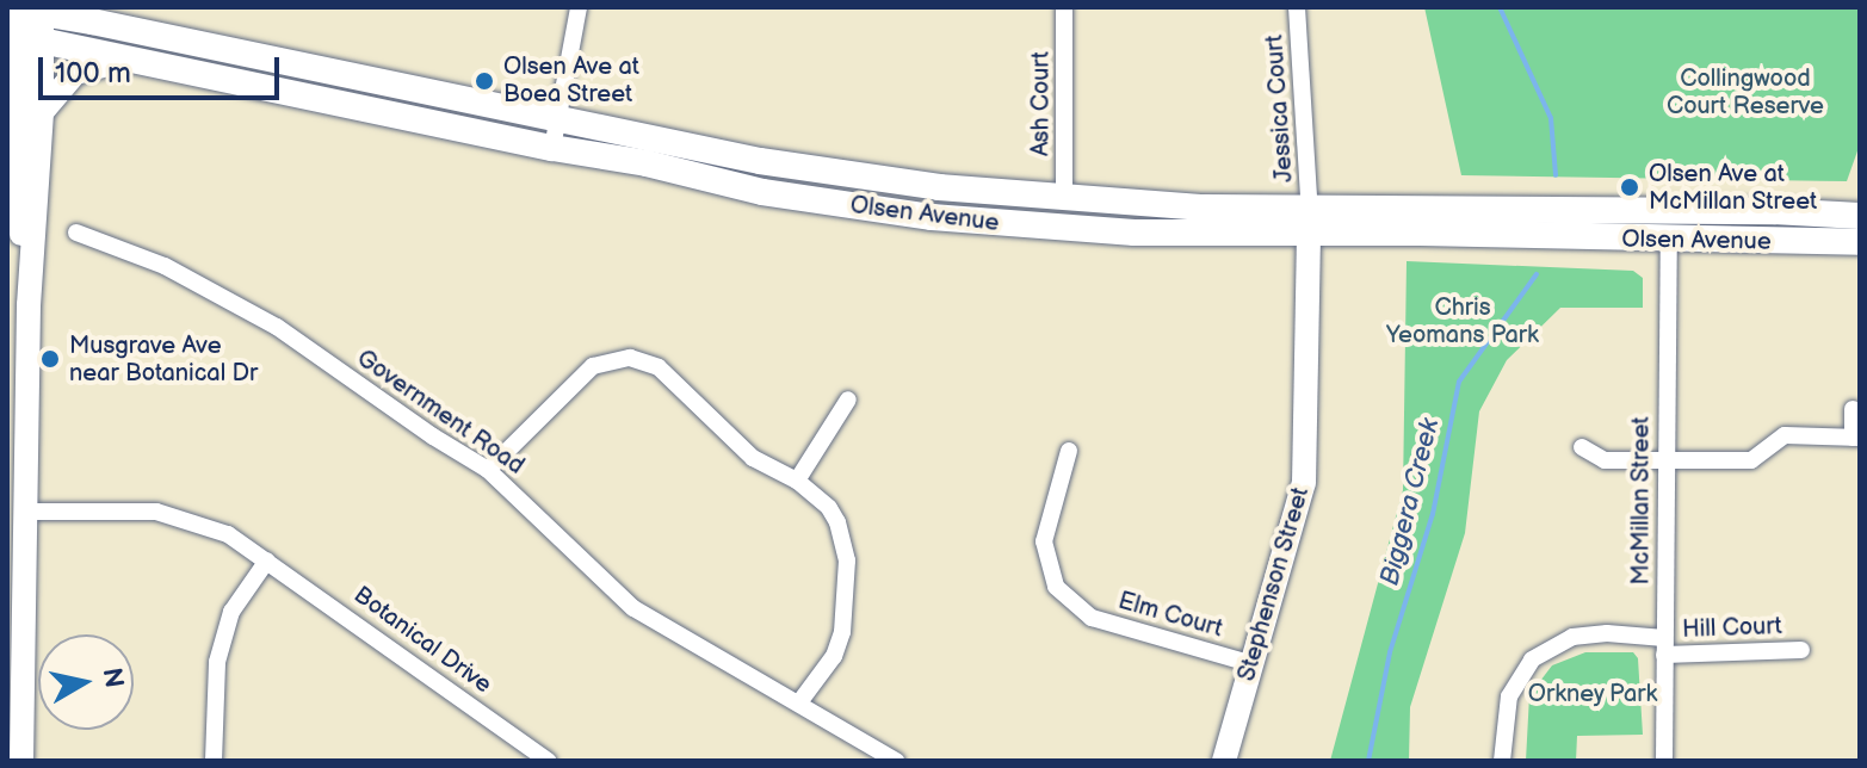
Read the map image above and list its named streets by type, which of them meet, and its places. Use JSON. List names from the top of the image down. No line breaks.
{"streets":{"main road":["Olsen Avenue","Stephenson Street"],"street":["Ash Court","Jessica Court","Government Road","McMillan Street","Elm Court","Hill Court","Botanical Drive"]},"crossings":[["Ash Court","Olsen Avenue"],["Jessica Court","Olsen Avenue"],["Jessica Court","Stephenson Street"],["Olsen Avenue","McMillan Street"],["Olsen Avenue","Stephenson Street"],["McMillan Street","Hill Court"],["Stephenson Street","Elm Court"]],"water":["Biggera Creek"],"parks":["Collingwood Court Reserve","Chris Yeomans Park","Orkney Park"],"places":["Olsen Ave at Boea Street","Olsen Ave at McMillan Street","Musgrave Ave near Botanical Dr"],"scale_bar":"100 m","north":"right"}
